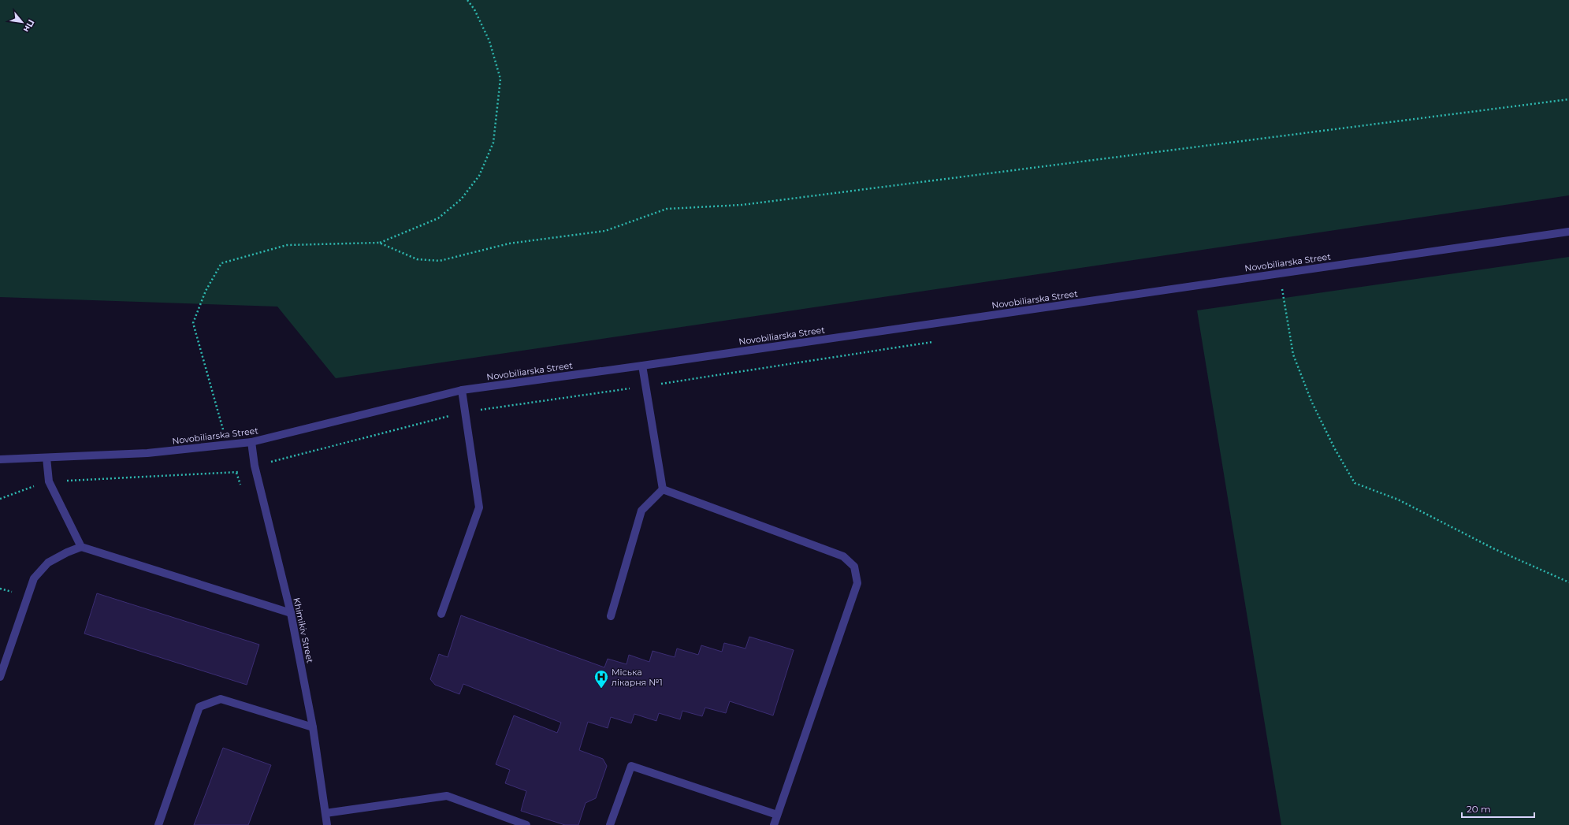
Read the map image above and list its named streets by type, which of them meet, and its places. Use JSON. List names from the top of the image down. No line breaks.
{"streets":{"street":["Novobiliarska Street","Khimikiv Street"]},"crossings":[["Novobiliarska Street","Khimikiv Street"]],"places":{"hospital":["Міська лікарня №1"]},"scale_bar":"20 m","north":"bottom right"}
